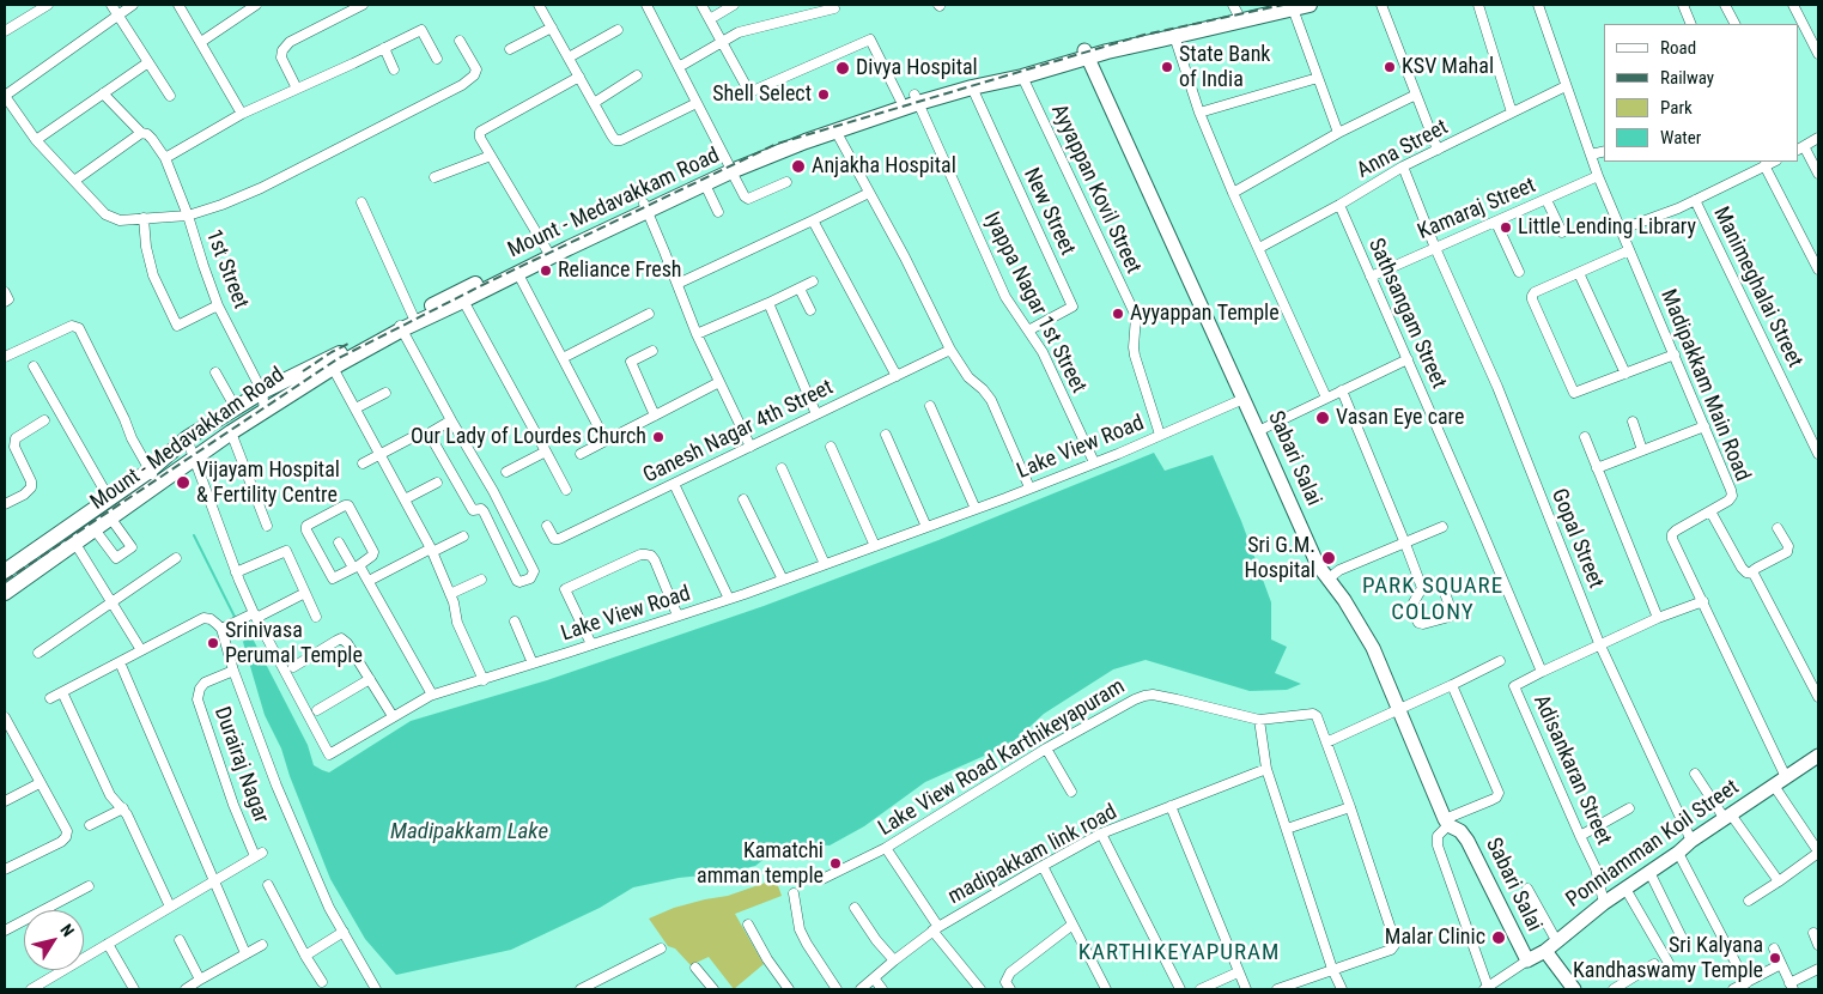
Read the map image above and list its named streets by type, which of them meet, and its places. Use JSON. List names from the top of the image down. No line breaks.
{"streets":{"main road":["Mount - Medavakkam Road","Sabari Salai","Ponniamman Koil Street"],"street":["Anna Street","Ayyappan Kovil Street","Kamaraj Street","New Street","1st Street","Manimeghalai Street","Iyappa Nagar 1st Street","Sathsangam Street","Madipakkam Main Road","Ganesh Nagar 4th Street","Lake View Road","Gopal Street","Lake View Road Karthikeyapuram","Durairaj Nagar","Adisankaran Street","madipakkam link road"]},"crossings":[["Anna Street","Sathsangam Street"],["Anna Street","Madipakkam Main Road"],["Anna Street","Gopal Street"],["Ayyappan Kovil Street","Mount - Medavakkam Road"],["Ayyappan Kovil Street","Lake View Road"],["Mount - Medavakkam Road","New Street"],["Mount - Medavakkam Road","1st Street"],["Mount - Medavakkam Road","Iyappa Nagar 1st Street"],["Mount - Medavakkam Road","Lake View Road"],["Mount - Medavakkam Road","Sabari Salai"],["Kamaraj Street","Sathsangam Street"],["Kamaraj Street","Madipakkam Main Road"],["Kamaraj Street","Gopal Street"],["New Street","Iyappa Nagar 1st Street"],["Iyappa Nagar 1st Street","Lake View Road"],["Sathsangam Street","Adisankaran Street"],["Madipakkam Main Road","Ponniamman Koil Street"],["Lake View Road","Sabari Salai"],["Sabari Salai","Ponniamman Koil Street"],["Gopal Street","Ponniamman Koil Street"],["Lake View Road Karthikeyapuram","madipakkam link road"],["Adisankaran Street","Ponniamman Koil Street"]],"districts":["PARK SQUARE COLONY","KARTHIKEYAPURAM"],"water":["Madipakkam Lake"],"places":["State Bank of India","KSV Mahal","Divya Hospital","Shell Select","Anjakha Hospital","Little Lending Library","Reliance Fresh","Ayyappan Temple","Vasan Eye care","Our Lady of Lourdes Church","Vijayam Hospital & Fertility Centre","Sri G.M. Hospital","Srinivasa Perumal Temple","Kamatchi amman temple","Malar Clinic","Sri Kalyana Kandhaswamy Temple"],"legend":["Road","Railway","Park","Water"],"north":"top right"}
